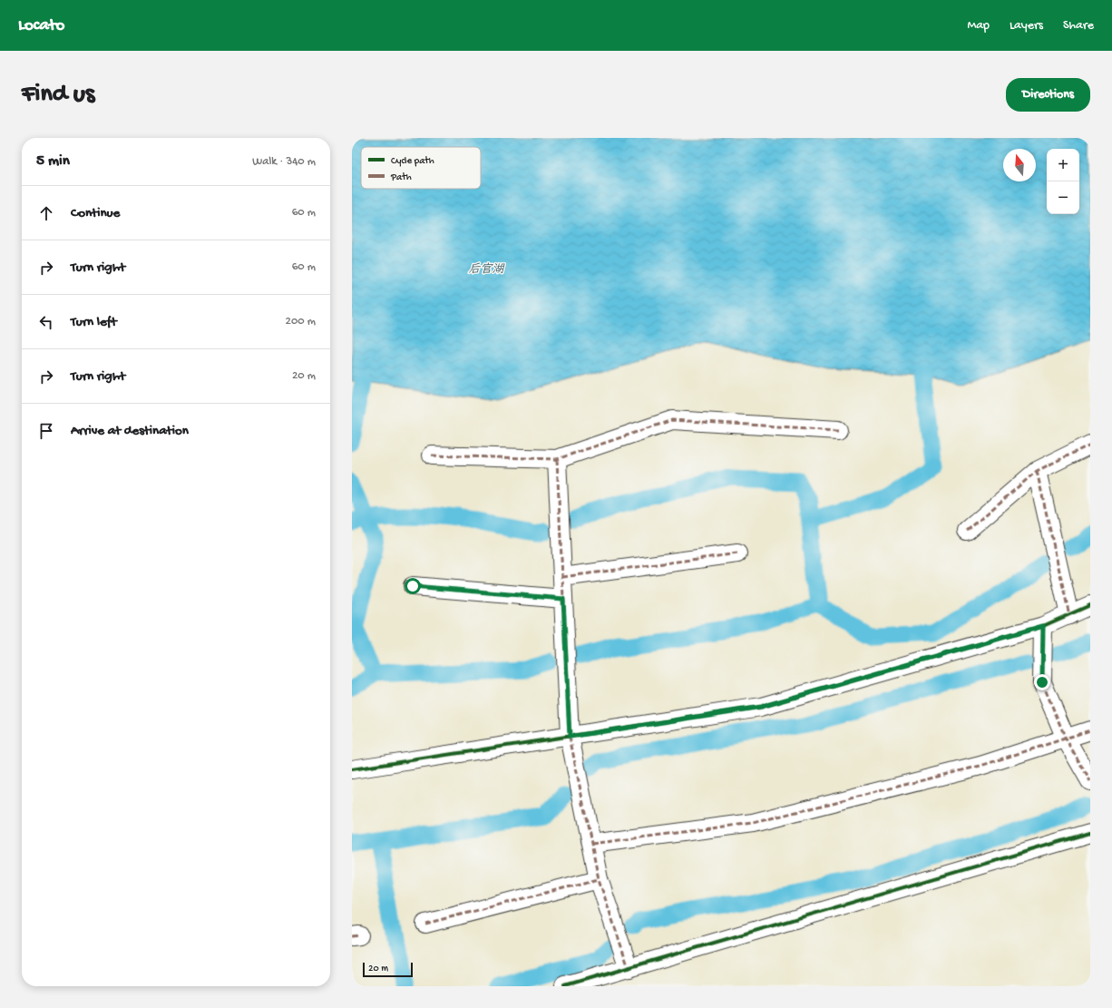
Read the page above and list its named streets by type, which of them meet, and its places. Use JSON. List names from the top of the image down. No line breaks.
{"water":["后官湖"],"legend":["Cycle path","Path"],"scale_bar":"20 m","north":"top","page":{"header":"Locato","nav":["Map","Layers","Share"],"buttons":"Directions","title":"Find us","heading":["5 min","Walk · 340 m"],"map_buttons":["+","−"],"list":[["Continue","60 m"],["Turn right","60 m"],["Turn left","200 m"],["Turn right","20 m"],"Arrive at destination"],"scale":"20 m"}}
